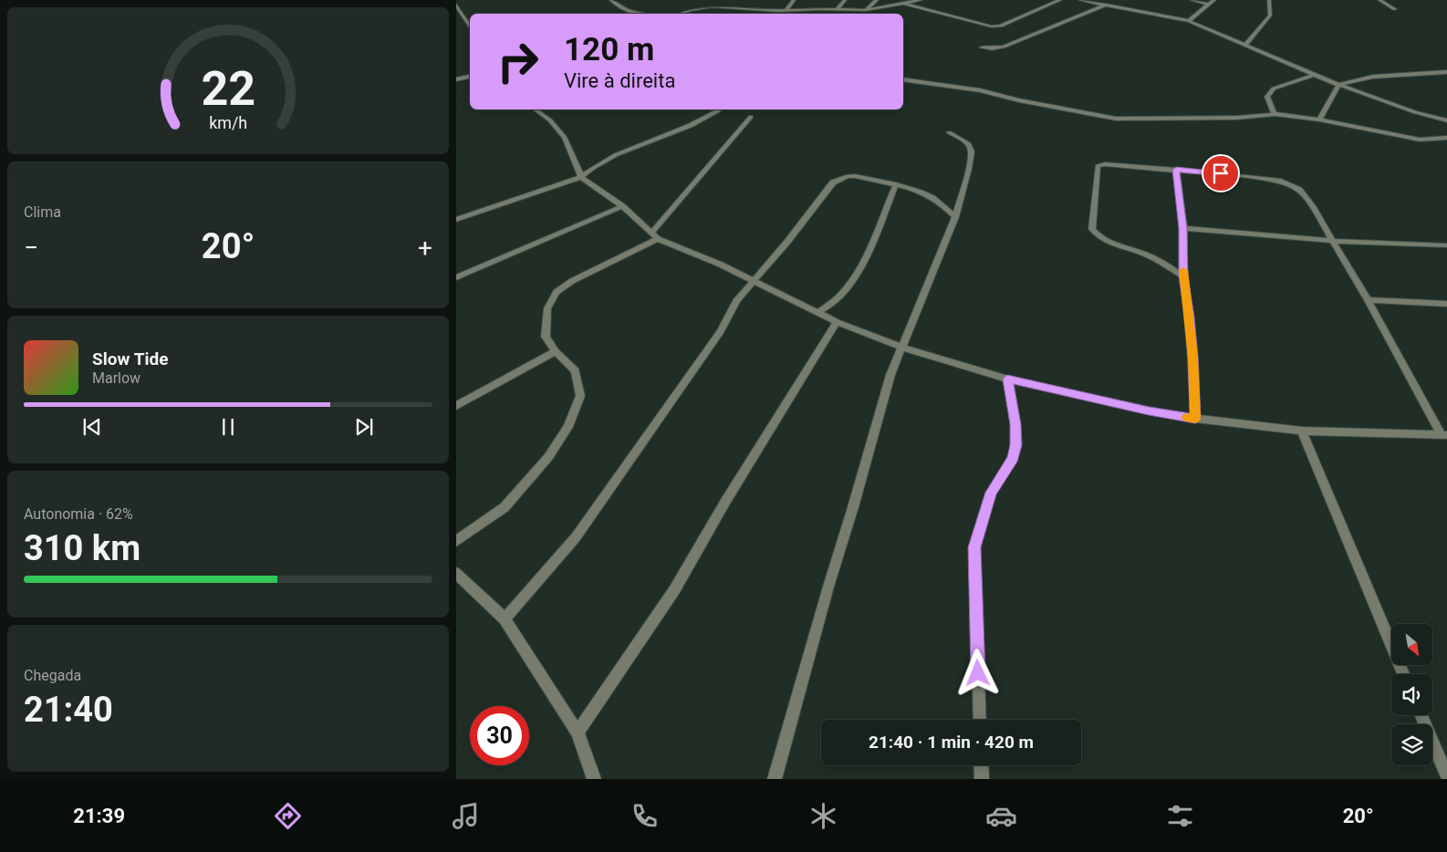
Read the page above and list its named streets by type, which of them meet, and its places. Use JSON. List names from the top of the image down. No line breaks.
{"north":"bottom right","page":{"turn":["120 m","Vire à direita"],"tile":["Clima",["Autonomia · 62%","310 km"],["Chegada","21:40"]],"heat":["−","20°","+"],"song":["Slow Tide","Marlow"],"limit":"30","trip":"21:40 · 1 min · 420 m","tabs":["21:39","20°"],"gauge":["22","km/h"]}}
